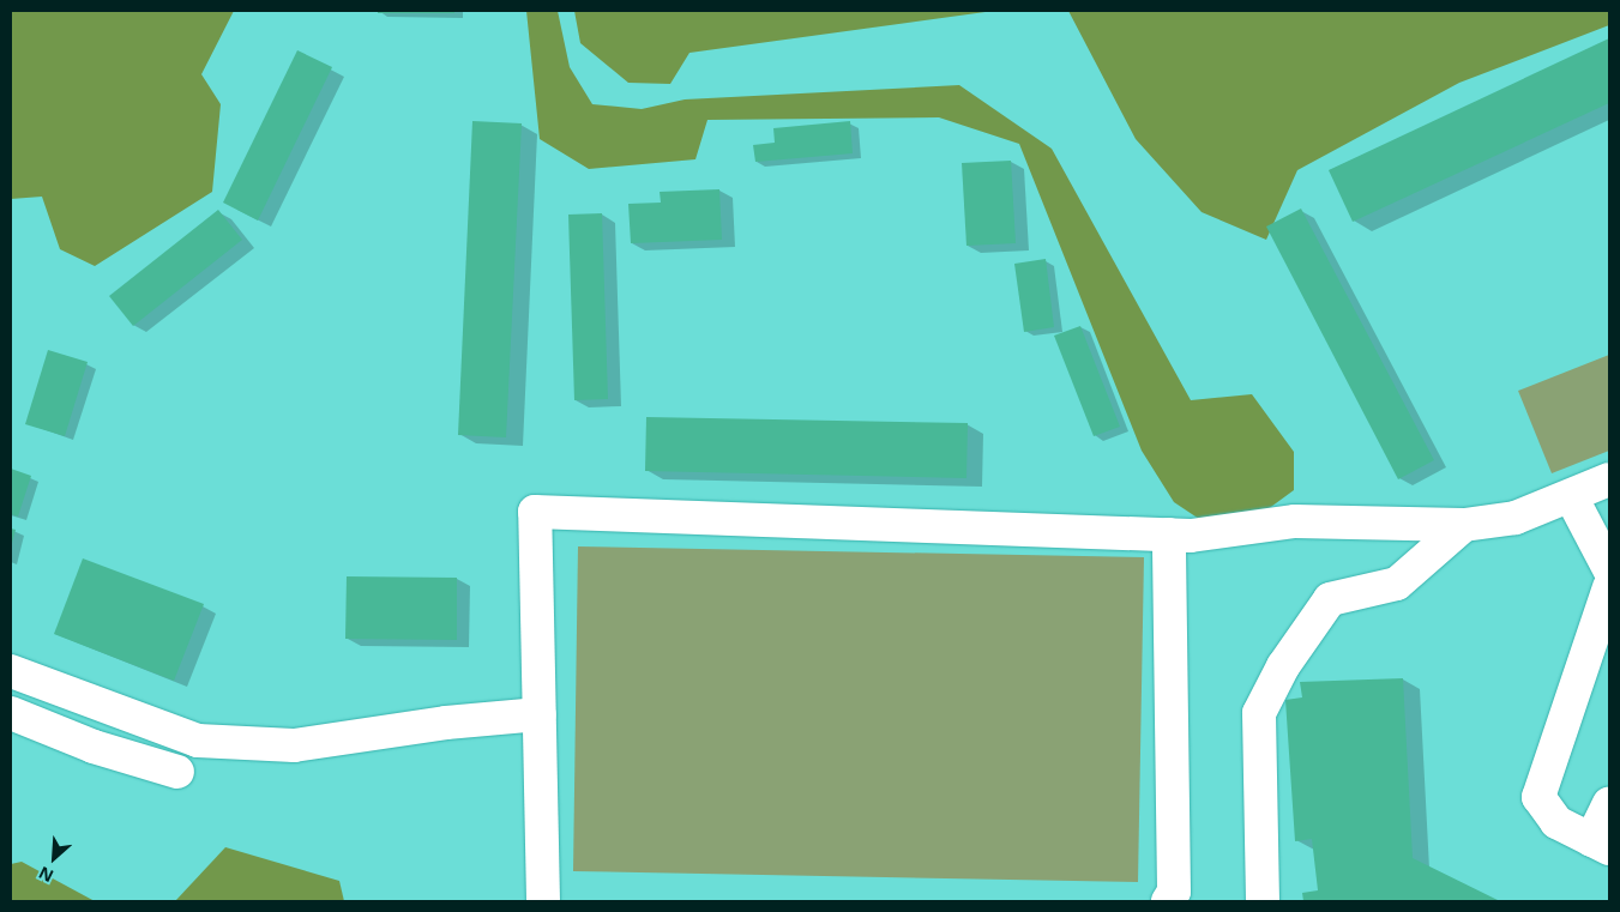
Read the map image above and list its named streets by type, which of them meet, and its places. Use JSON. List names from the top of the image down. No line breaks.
{"north":"bottom left"}
